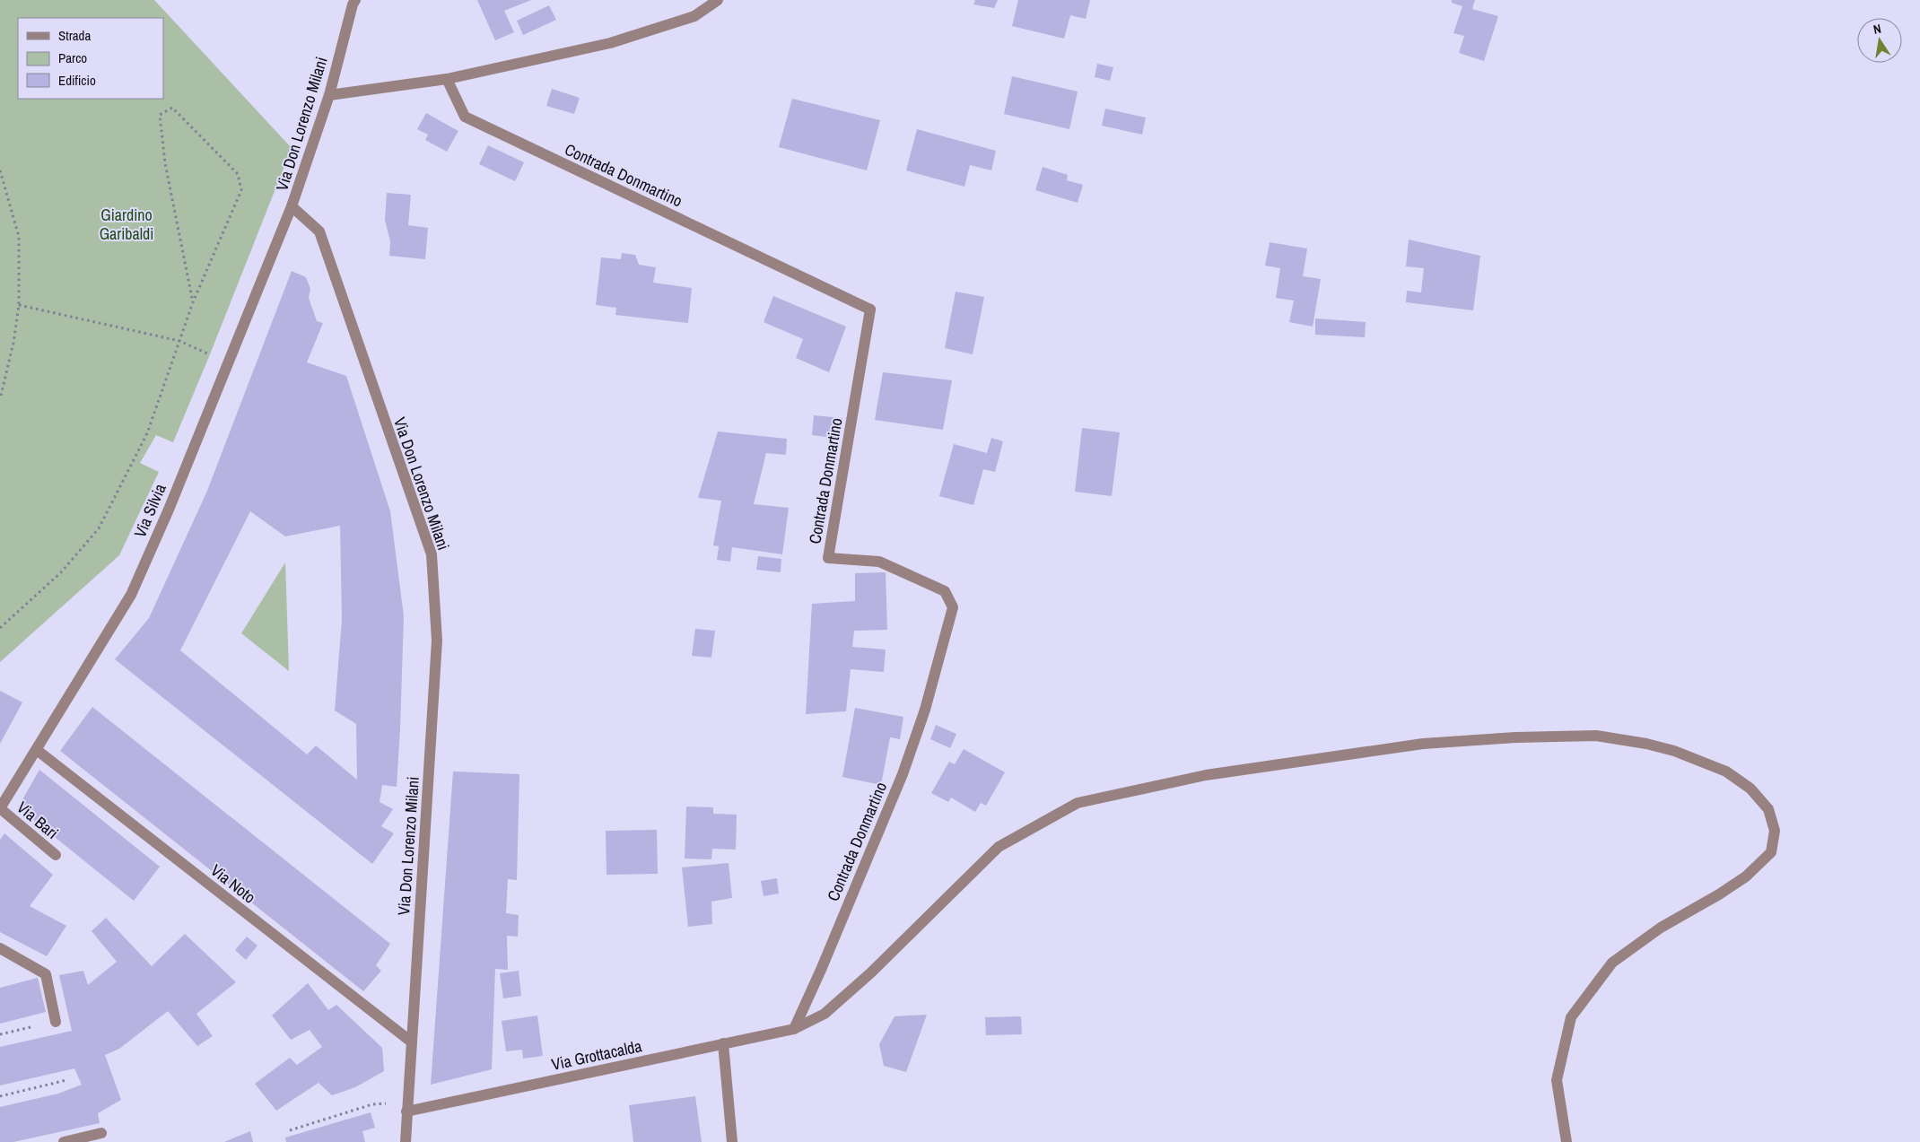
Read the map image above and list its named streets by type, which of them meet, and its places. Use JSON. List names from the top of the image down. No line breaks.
{"streets":{"street":["Via Don Lorenzo Milani","Contrada Donmartino","Via Silvia","Via Bari","Via Noto","Via Grottacalda"]},"crossings":[["Via Don Lorenzo Milani","Via Silvia"],["Via Don Lorenzo Milani","Via Noto"],["Via Don Lorenzo Milani","Via Grottacalda"],["Contrada Donmartino","Via Grottacalda"],["Via Silvia","Via Bari"],["Via Silvia","Via Noto"]],"parks":["Giardino Garibaldi"],"legend":["Strada","Parco","Edificio"],"north":"top"}
